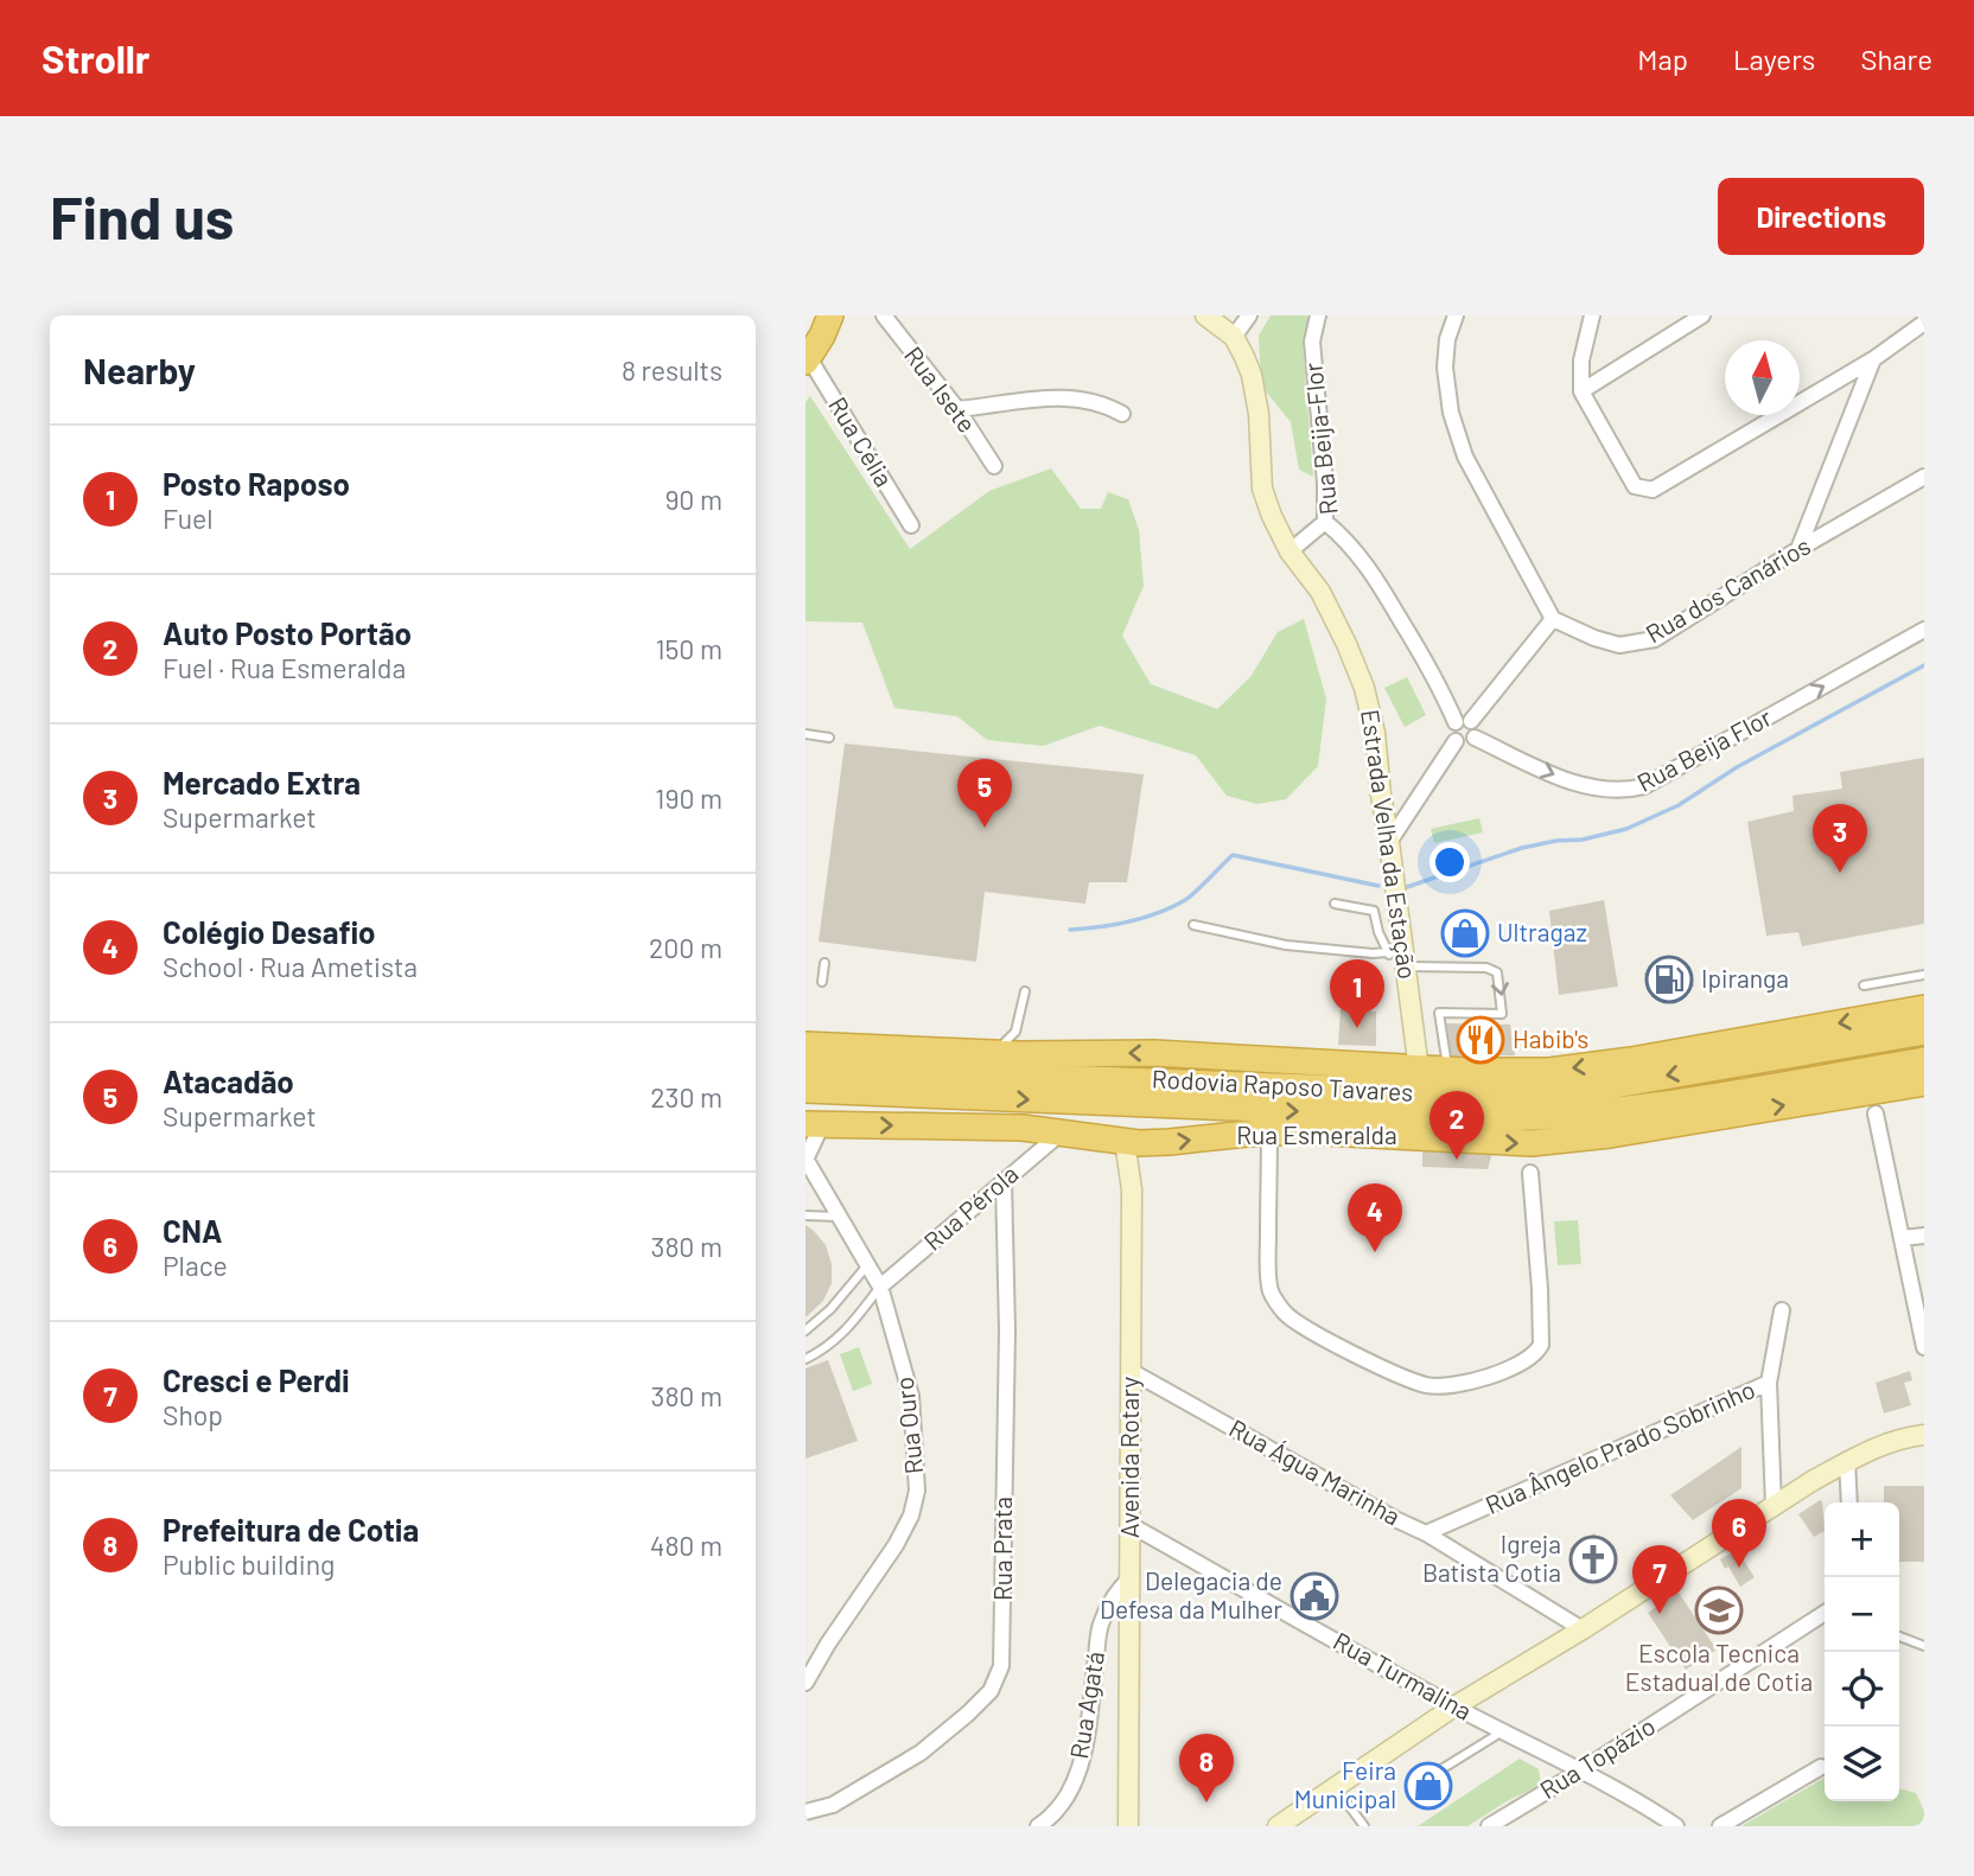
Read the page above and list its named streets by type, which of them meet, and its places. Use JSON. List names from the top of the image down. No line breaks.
{"streets":{"highway":["Rodovia Raposo Tavares","Rua Esmeralda"],"street":["Rua Isete","Rua Beija-Flor","Rua Célia","Rua dos Canários","Rua Beija Flor","Estrada Velha da Estação","Rua Pérola","Rua Ouro","Rua Ângelo Prado Sobrinho","Avenida Rotary","Rua Água Marinha","Rua Prata","Rua Turmalina","Rua Agatá","Rua Topázio"]},"crossings":[["Rua Beija-Flor","Rua Beija Flor"],["Rua Esmeralda","Rua Pérola"],["Rua Esmeralda","Rua Ouro"],["Rua Esmeralda","Avenida Rotary"],["Rua Pérola","Rua Ouro"],["Rua Pérola","Rua Prata"],["Rua Ângelo Prado Sobrinho","Rua Água Marinha"],["Avenida Rotary","Rua Água Marinha"],["Avenida Rotary","Rua Turmalina"],["Avenida Rotary","Rua Agatá"],["Rua Turmalina","Rua Topázio"]],"one_way":["Rua Beija Flor"],"places":{"shop":["Ultragaz","Feira Municipal"],"fuel station":["Ipiranga"],"restaurant":["Habib's"],"church":["Igreja Batista Cotia"],"public building":["Delegacia de Defesa da Mulher"],"school or university":["Escola Tecnica Estadual de Cotia"]},"north":"top","page":{"header":"Strollr","nav":["Map","Layers","Share"],"buttons":"Directions","title":"Find us","heading":["Nearby","8 results"],"list":[{"mark":"1","name":"Posto Raposo","note":"Fuel","value":"90 m"},{"mark":"2","name":"Auto Posto Portão","note":"Fuel · Rua Esmeralda","value":"150 m"},{"mark":"3","name":"Mercado Extra","note":"Supermarket","value":"190 m"},{"mark":"4","name":"Colégio Desafio","note":"School · Rua Ametista","value":"200 m"},{"mark":"5","name":"Atacadão","note":"Supermarket","value":"230 m"},{"mark":"6","name":"CNA","note":"Place","value":"380 m"},{"mark":"7","name":"Cresci e Perdi","note":"Shop","value":"380 m"},{"mark":"8","name":"Prefeitura de Cotia","note":"Public building","value":"480 m"}],"pins":["5","3","1","2","4","6","7","8"],"map_buttons":["+","−"]}}
